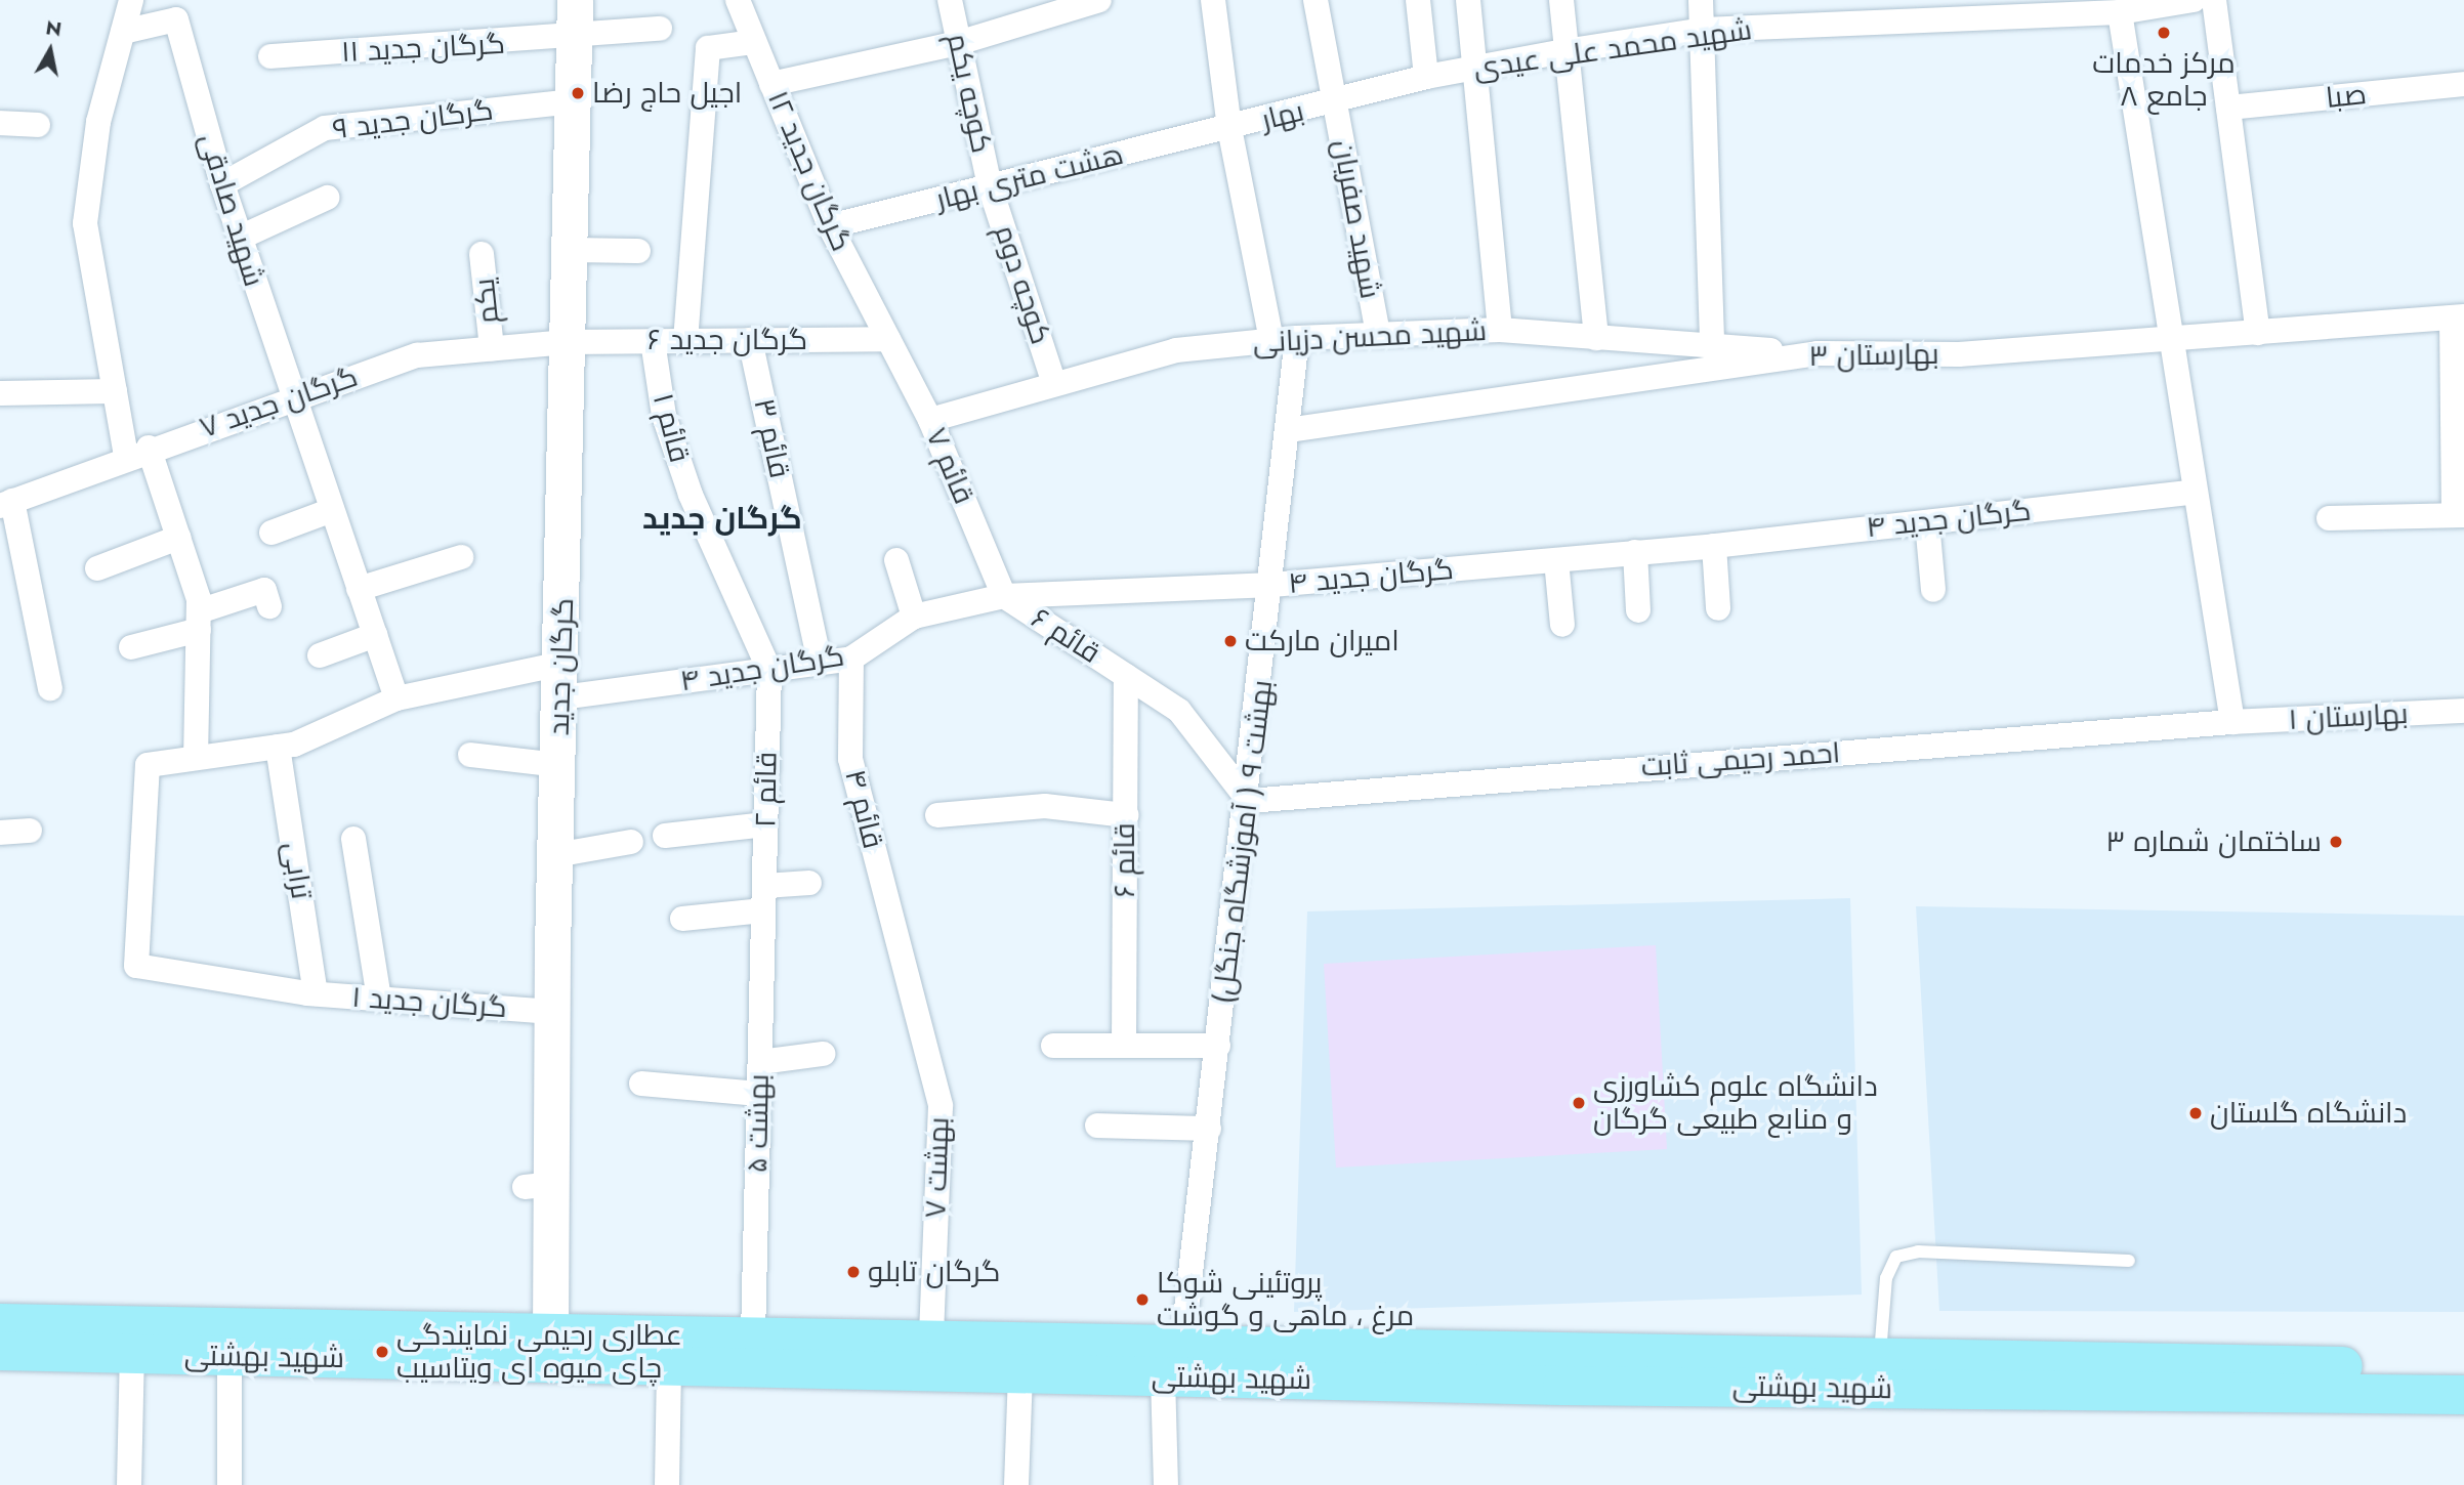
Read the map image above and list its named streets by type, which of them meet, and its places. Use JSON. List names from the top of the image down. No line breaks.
{"streets":{"main road":["گرگان جدید","شهید بهشتی"],"street":["گرگان جدید ۱۱","شهید محمد علی عیدی","کوچه یکم","صبا","بهار","گرگان جدید ۹","گرگان جدید ۱۲","هشت متری بهار","شهید صادقی","شهید صفریان","کوچه دوم","یکم","شهید محسن دزیانی","گرگان جدید ۶","بهارستان ۳","گرگان جدید ۷","۱ قائم","۳ قائم","۷ قائم","گرگان جدید ۴","۶ قائم","۱ بهارستان","احمد رحیمی ثابت","۲ قائم","قائم ۴","بهشت ۹ ( آموزشگاه جنگل)","قائم ۶","ترابی","گرگان جدید ۱","بهشت ۵","بهشت ۷"]},"crossings":[["گرگان جدید ۱۱","گرگان جدید"],["شهید محمد علی عیدی","بهار"],["شهید محمد علی عیدی","شهید صفریان"],["کوچه یکم","هشت متری بهار"],["کوچه یکم","کوچه دوم"],["بهار","هشت متری بهار"],["بهار","شهید صفریان"],["گرگان جدید ۹","شهید صادقی"],["گرگان جدید ۹","گرگان جدید"],["گرگان جدید ۱۲","هشت متری بهار"],["گرگان جدید ۱۲","گرگان جدید ۶"],["گرگان جدید ۱۲","۷ قائم"],["هشت متری بهار","کوچه دوم"],["شهید صادقی","گرگان جدید ۷"],["شهید صادقی","گرگان جدید ۴"],["شهید صفریان","شهید محسن دزیانی"],["کوچه دوم","شهید محسن دزیانی"],["یکم","گرگان جدید ۷"],["شهید محسن دزیانی","بهارستان ۳"],["شهید محسن دزیانی","۷ قائم"],["شهید محسن دزیانی","بهشت ۹ ( آموزشگاه جنگل)"],["گرگان جدید ۶","گرگان جدید ۷"],["گرگان جدید ۶","۱ قائم"],["گرگان جدید ۶","۳ قائم"],["گرگان جدید ۶","۷ قائم"],["گرگان جدید ۶","گرگان جدید"],["بهارستان ۳","بهشت ۹ ( آموزشگاه جنگل)"],["گرگان جدید ۷","گرگان جدید"],["۱ قائم","گرگان جدید ۴"],["۱ قائم","۲ قائم"],["۳ قائم","گرگان جدید ۴"],["۷ قائم","گرگان جدید ۴"],["۷ قائم","۶ قائم"],["گرگان جدید ۴","۶ قائم"],["گرگان جدید ۴","گرگان جدید"],["گرگان جدید ۴","۲ قائم"],["گرگان جدید ۴","قائم ۴"],["گرگان جدید ۴","بهشت ۹ ( آموزشگاه جنگل)"],["گرگان جدید ۴","ترابی"],["گرگان جدید ۴","گرگان جدید ۱"],["۶ قائم","قائم ۶"],["گرگان جدید","گرگان جدید ۱"],["گرگان جدید","شهید بهشتی"],["۱ بهارستان","احمد رحیمی ثابت"],["احمد رحیمی ثابت","بهشت ۹ ( آموزشگاه جنگل)"],["۲ قائم","بهشت ۵"],["قائم ۴","بهشت ۷"],["بهشت ۹ ( آموزشگاه جنگل)","شهید بهشتی"],["ترابی","گرگان جدید ۱"],["بهشت ۵","شهید بهشتی"],["بهشت ۷","شهید بهشتی"]],"districts":["گرگان جدید"],"places":["مرکز خدمات جامع ۸","اجیل حاج رضا","امیران مارکت","ساختمان شماره ۳","دانشگاه علوم کشاورزی و منابع طبیعی گرگان","دانشگاه گلستان","گرگان تابلو","پروتئینی شوکا مرغ‌ ، ماهی و گوشت","عطاری رحیمی نمایندگی چای میوه ای ویتاسیب"],"north":"top"}
